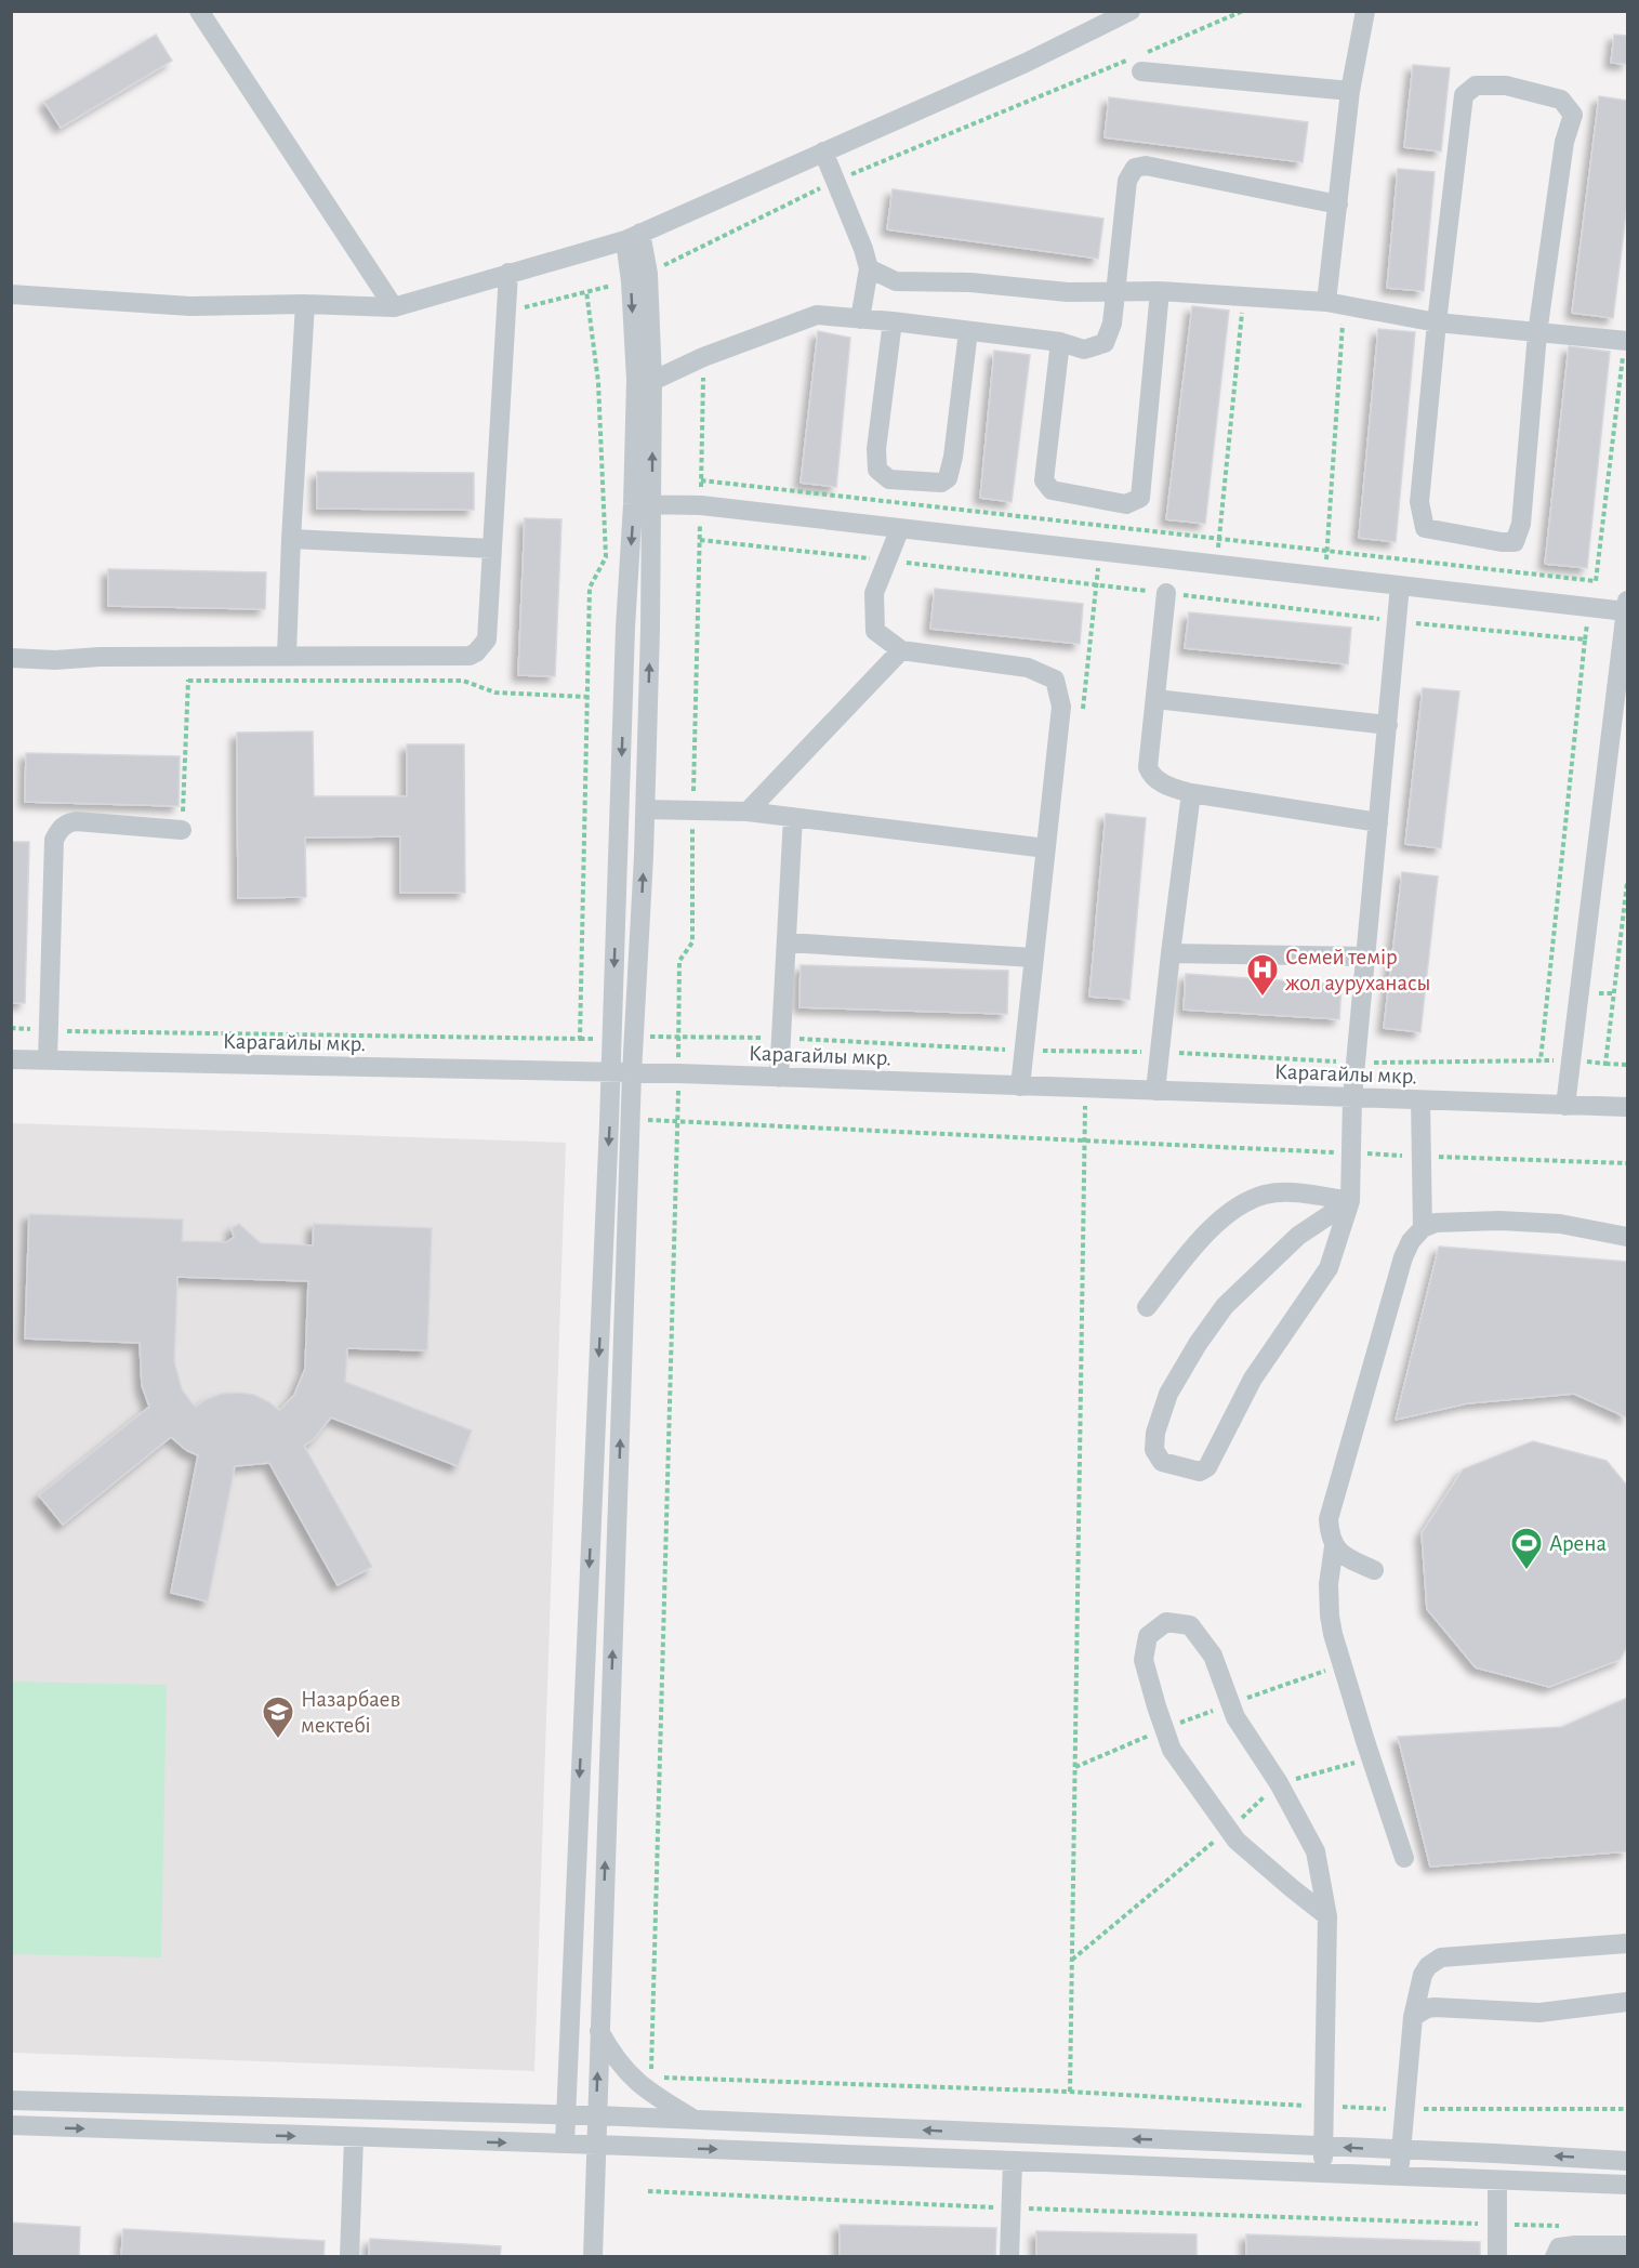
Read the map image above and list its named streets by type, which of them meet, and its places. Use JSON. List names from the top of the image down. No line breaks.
{"streets":{"street":["Карагайлы мкр."]},"places":{"hospital":["Семей темір жол ауруханасы"],"sports":["Арена"],"school or university":["Назарбаев мектебі"]}}
